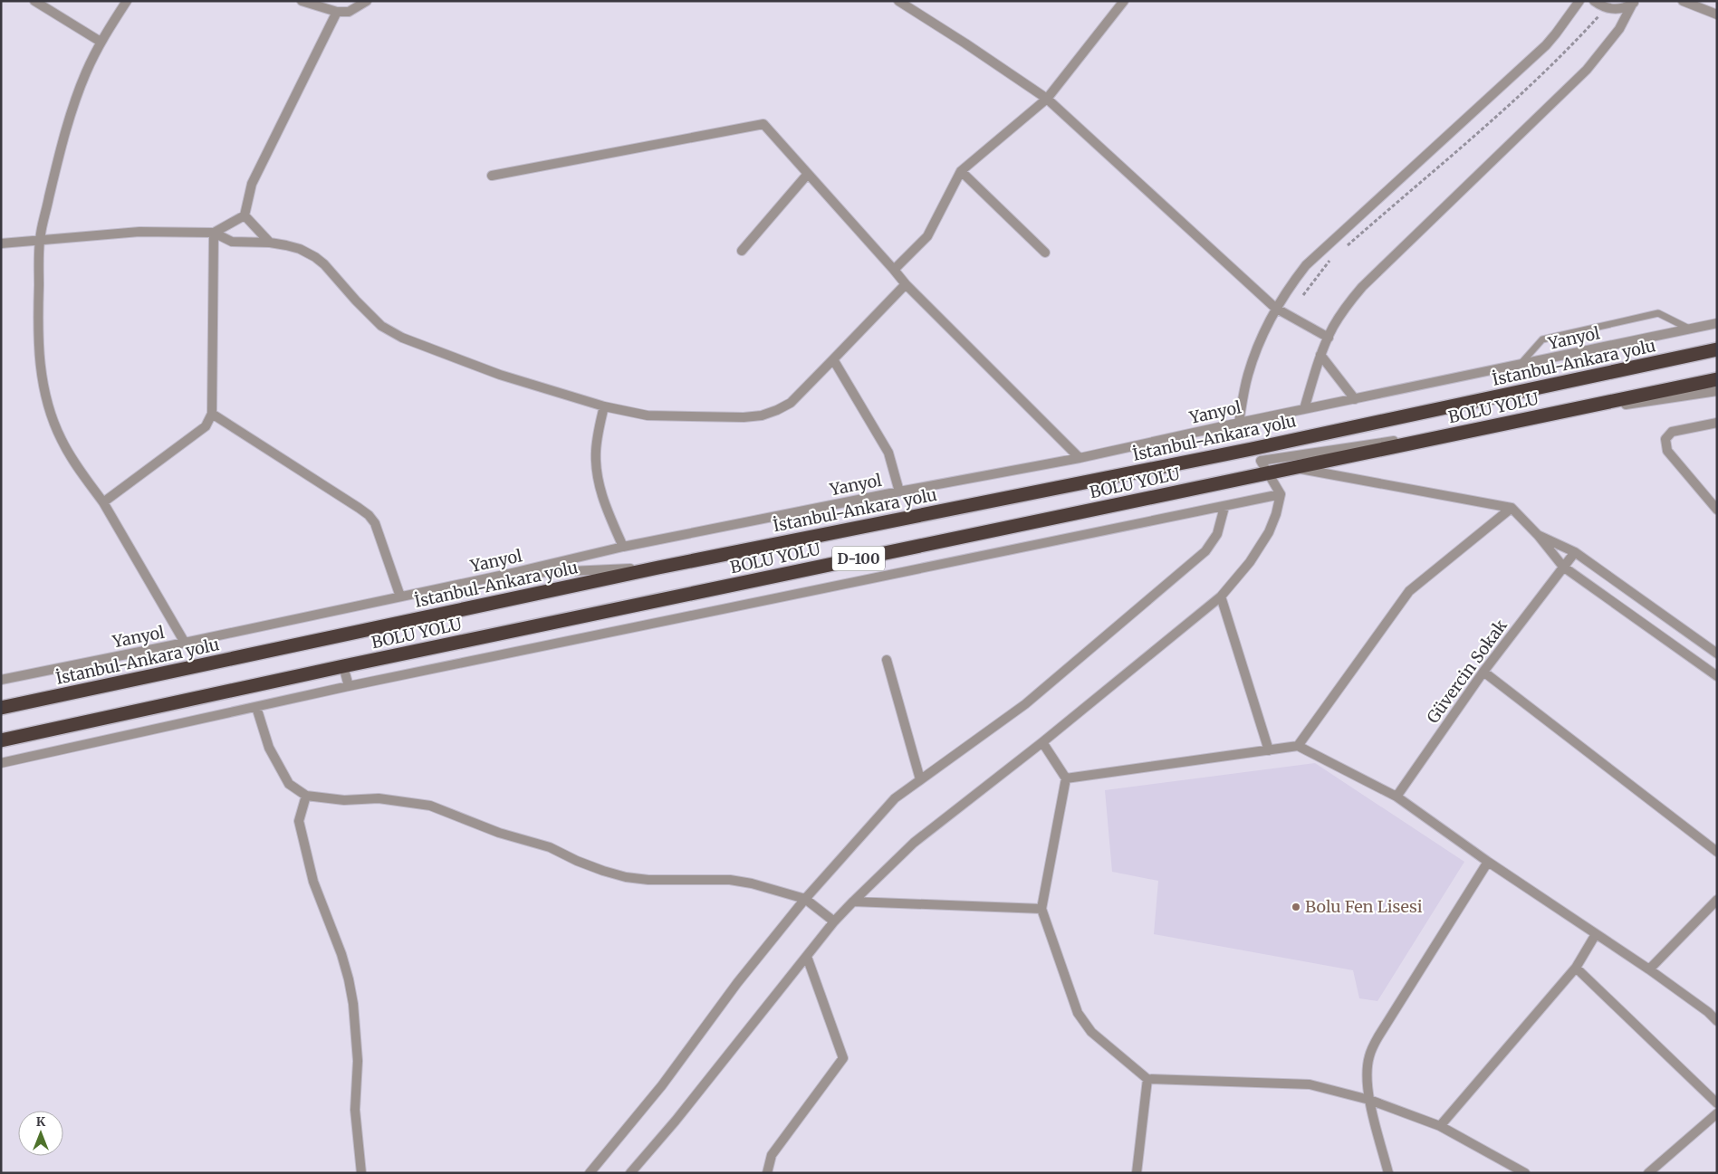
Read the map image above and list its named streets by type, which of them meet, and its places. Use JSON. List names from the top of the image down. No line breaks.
{"streets":{"highway":["İstanbul-Ankara yolu","BOLU YOLU","D-100"],"street":["Yanyol","Güvercin Sokak"]},"places":["Bolu Fen Lisesi"],"north":"top"}
